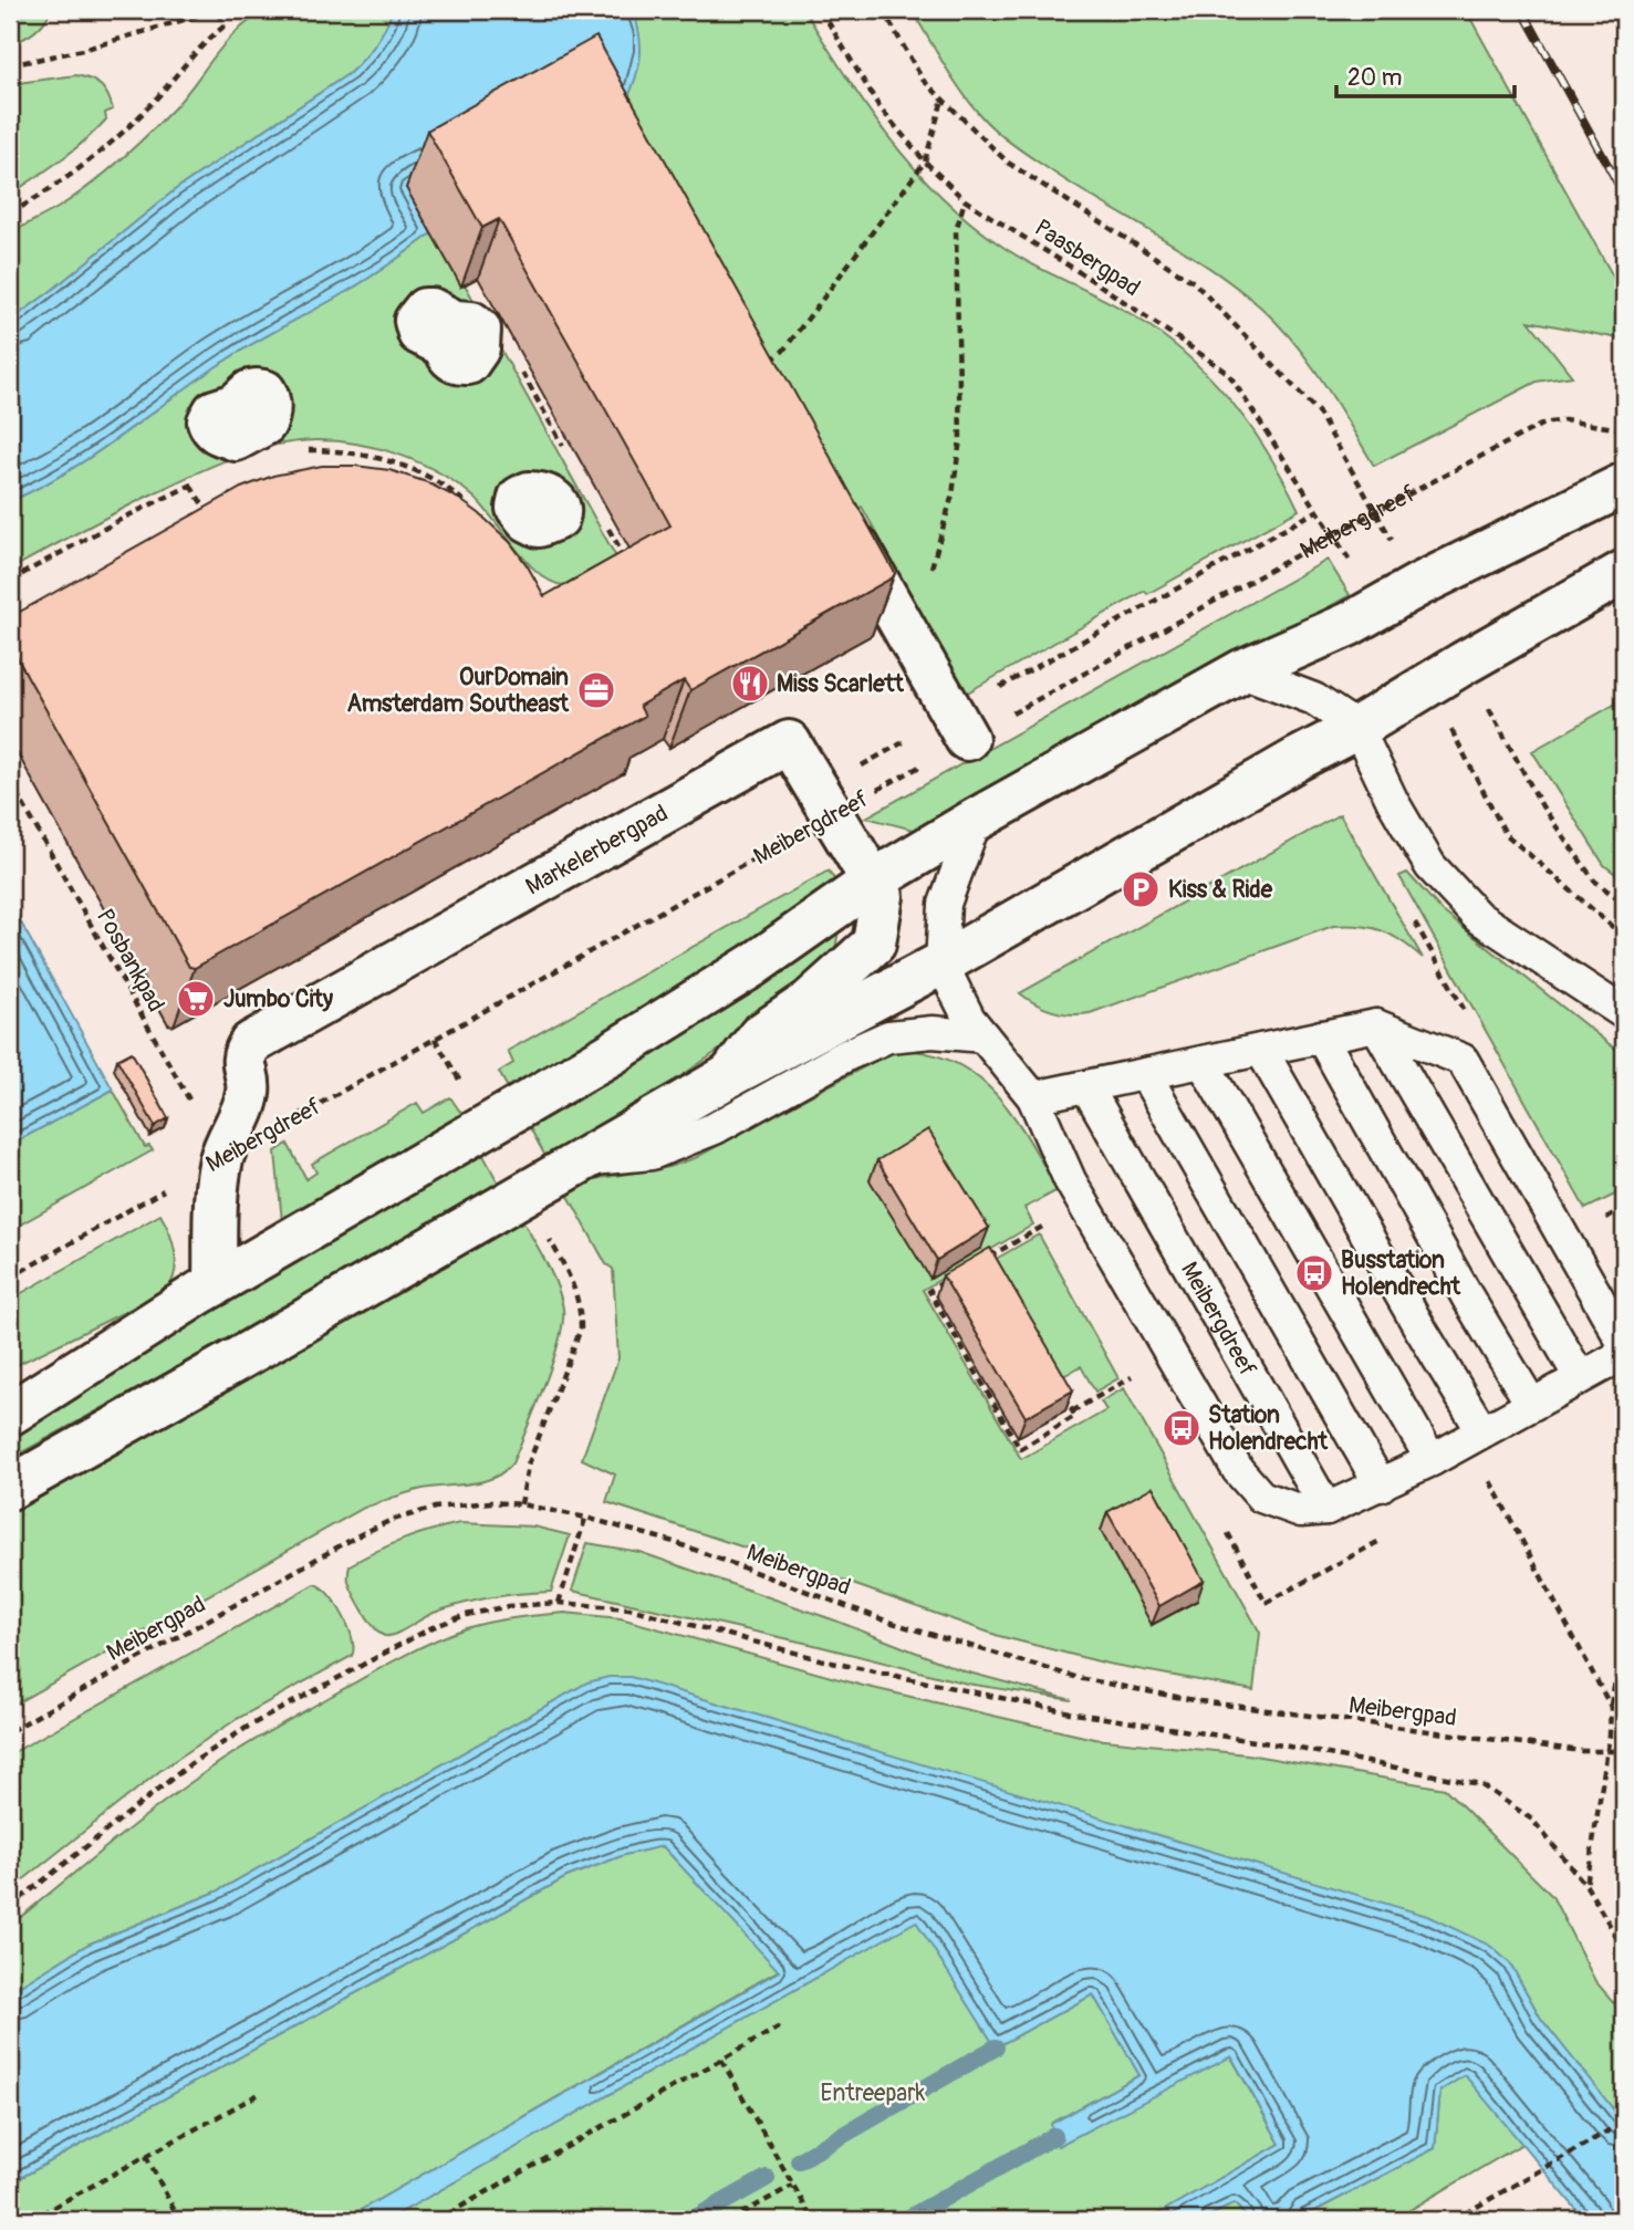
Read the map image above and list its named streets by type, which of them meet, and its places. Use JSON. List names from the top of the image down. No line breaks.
{"streets":{"main road":["Markelerbergpad"],"lane":["Meibergdreef"],"path":["Paasbergpad","Posbankpad","Meibergpad"]},"crossings":[["Paasbergpad","Meibergdreef"],["Meibergdreef","Markelerbergpad"],["Meibergdreef","Posbankpad"],["Markelerbergpad","Posbankpad"]],"parks":["Entreepark"],"places":{"restaurant":["Miss Scarlett"],"office":["OurDomain Amsterdam Southeast"],"parking":["Kiss & Ride"],"supermarket":["Jumbo City"],"bus stop":["Busstation Holendrecht","Station Holendrecht"]},"scale_bar":"20 m"}
